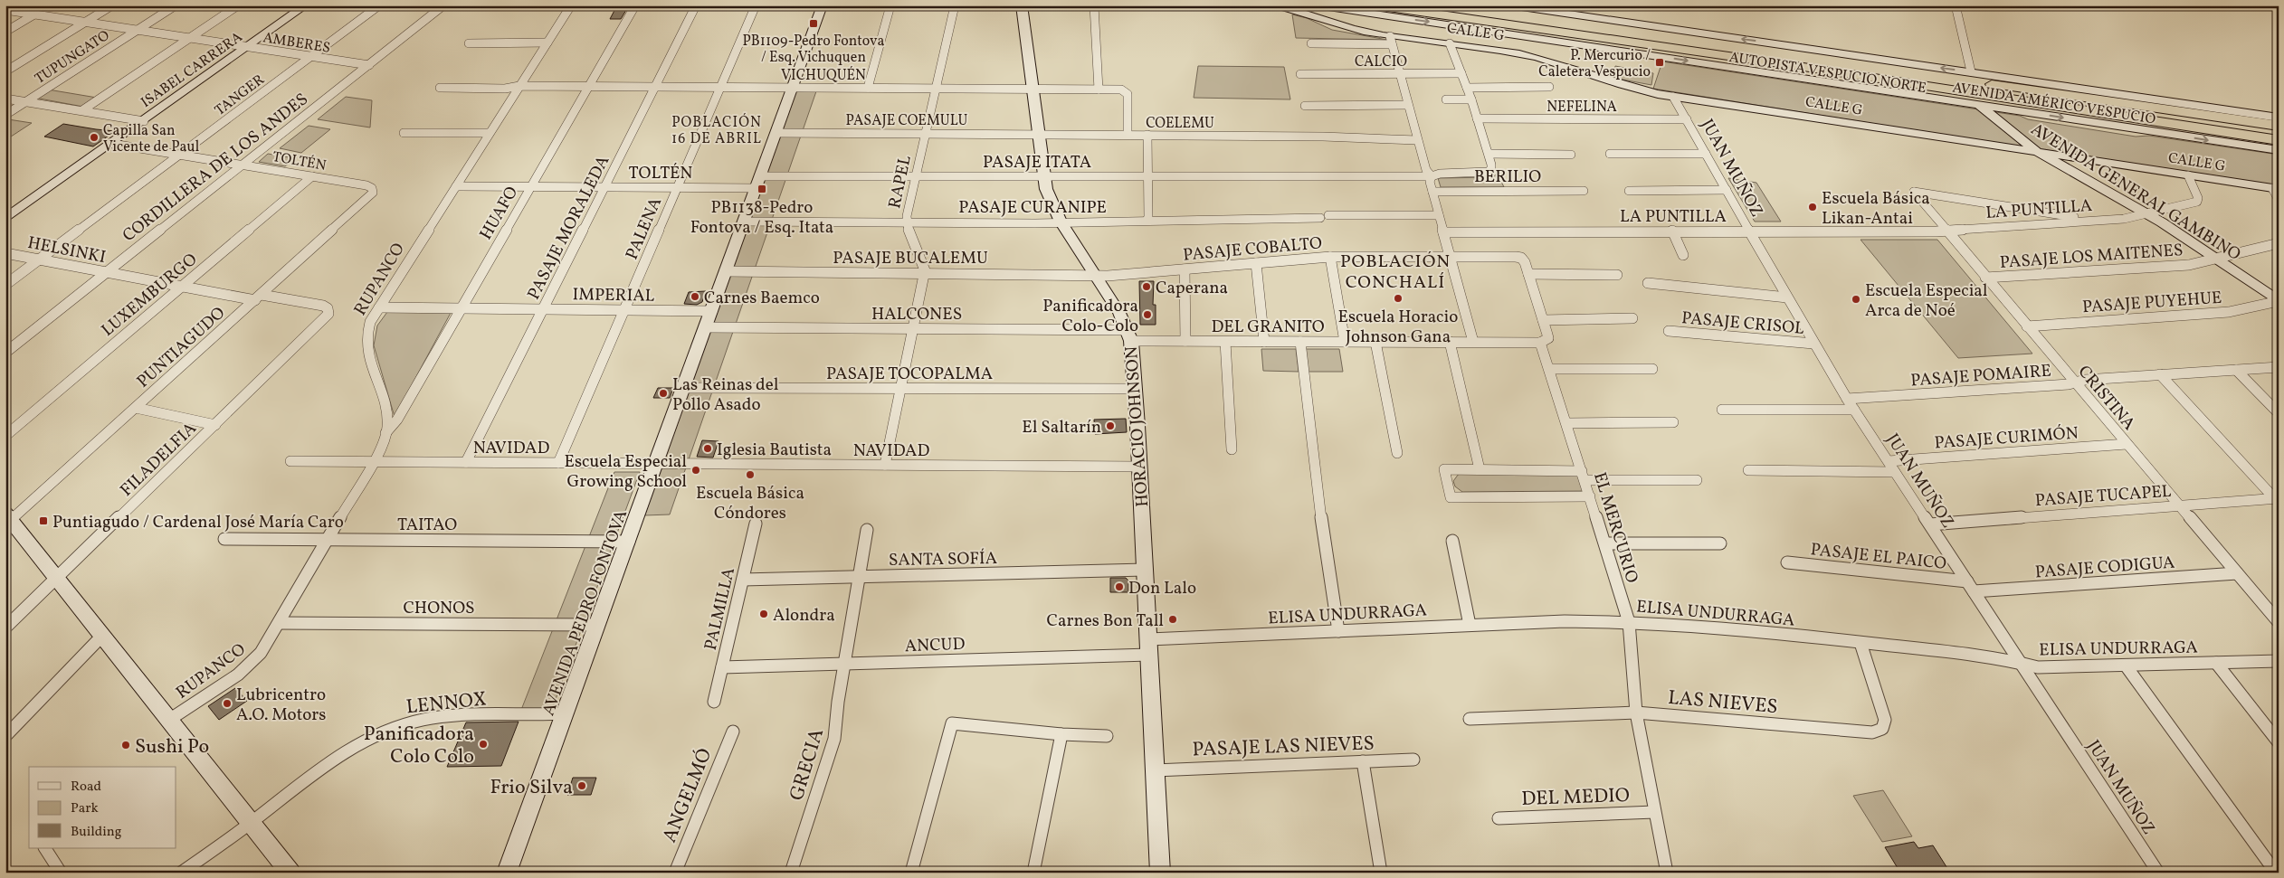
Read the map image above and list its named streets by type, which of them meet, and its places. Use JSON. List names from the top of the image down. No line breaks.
{"streets":{"highway":["AUTOPISTA VESPUCIO NORTE"],"main road":["CALLE G","ISABEL CARRERA","AVENIDA AMÉRICO VESPUCIO","AVENIDA GENERAL GAMBINO","HORACIO JOHNSON","AVENIDA PEDRO FONTOVA"],"street":["AMBERES","TUPUNGATO","CALCIO","VICHUQUÉN","TANGER","NEFELINA","PASAJE COEMULU","COELEMU","TOLTÉN","PASAJE ITATA","CORDILLERA DE LOS ANDES","JUAN MUÑOZ","BERILIO","RAPEL","PASAJE CURANIPE","LA PUNTILLA","HUAFO","PASAJE MORALEDA","PALENA","PASAJE COBALTO","HELSINKI","PASAJE LOS MAITENES","PASAJE BUCALEMU","RUPANCO","LUXEMBURGO","IMPERIAL","PASAJE PUYEHUE","HALCONES","PASAJE CRISOL","DEL GRANITO","PUNTIAGUDO","PASAJE TOCOPALMA","PASAJE POMAIRE","CRISTINA","PASAJE CURIMÓN","NAVIDAD","FILADELFIA","PASAJE TUCAPEL","TAITAO","EL MERCURIO","PASAJE EL PAICO","SANTA SOFÍA","PASAJE CODIGUA","CHONOS","PALMILLA","ELISA UNDURRAGA","ANCUD","LAS NIEVES","LENNOX","PASAJE LAS NIEVES","GRECIA","ANGELMÓ","DEL MEDIO"]},"crossings":[["CALLE G","JUAN MUÑOZ"],["CALLE G","AVENIDA GENERAL GAMBINO"],["CALLE G","LA PUNTILLA"],["AMBERES","TUPUNGATO"],["AMBERES","ISABEL CARRERA"],["AMBERES","TANGER"],["AMBERES","CORDILLERA DE LOS ANDES"],["ISABEL CARRERA","TOLTÉN"],["VICHUQUÉN","COELEMU"],["VICHUQUÉN","RAPEL"],["VICHUQUÉN","HUAFO"],["VICHUQUÉN","PASAJE MORALEDA"],["VICHUQUÉN","PALENA"],["VICHUQUÉN","RUPANCO"],["VICHUQUÉN","HORACIO JOHNSON"],["VICHUQUÉN","AVENIDA PEDRO FONTOVA"],["TANGER","TOLTÉN"],["TANGER","HELSINKI"],["AVENIDA AMÉRICO VESPUCIO","AVENIDA GENERAL GAMBINO"],["NEFELINA","JUAN MUÑOZ"],["PASAJE COEMULU","COELEMU"],["PASAJE COEMULU","RAPEL"],["PASAJE COEMULU","HORACIO JOHNSON"],["PASAJE COEMULU","AVENIDA PEDRO FONTOVA"],["COELEMU","HORACIO JOHNSON"],["TOLTÉN","PASAJE ITATA"],["TOLTÉN","CORDILLERA DE LOS ANDES"],["TOLTÉN","HUAFO"],["TOLTÉN","PASAJE MORALEDA"],["TOLTÉN","PALENA"],["TOLTÉN","RUPANCO"],["TOLTÉN","LUXEMBURGO"],["TOLTÉN","PUNTIAGUDO"],["TOLTÉN","AVENIDA PEDRO FONTOVA"],["PASAJE ITATA","RAPEL"],["PASAJE ITATA","HORACIO JOHNSON"],["PASAJE ITATA","AVENIDA PEDRO FONTOVA"],["CORDILLERA DE LOS ANDES","HELSINKI"],["JUAN MUÑOZ","LA PUNTILLA"],["JUAN MUÑOZ","PASAJE CRISOL"],["JUAN MUÑOZ","PASAJE POMAIRE"],["JUAN MUÑOZ","PASAJE CURIMÓN"],["JUAN MUÑOZ","PASAJE TUCAPEL"],["JUAN MUÑOZ","PASAJE EL PAICO"],["JUAN MUÑOZ","PASAJE CODIGUA"],["JUAN MUÑOZ","ELISA UNDURRAGA"],["RAPEL","PASAJE CURANIPE"],["RAPEL","PASAJE BUCALEMU"],["AVENIDA GENERAL GAMBINO","LA PUNTILLA"],["AVENIDA GENERAL GAMBINO","PASAJE LOS MAITENES"],["AVENIDA GENERAL GAMBINO","PASAJE PUYEHUE"],["PASAJE CURANIPE","HORACIO JOHNSON"],["PASAJE CURANIPE","AVENIDA PEDRO FONTOVA"],["LA PUNTILLA","CRISTINA"],["HUAFO","RUPANCO"],["HUAFO","IMPERIAL"],["PASAJE MORALEDA","IMPERIAL"],["PASAJE MORALEDA","NAVIDAD"],["PALENA","IMPERIAL"],["PALENA","NAVIDAD"],["PASAJE COBALTO","PASAJE BUCALEMU"],["PASAJE COBALTO","HORACIO JOHNSON"],["HELSINKI","LUXEMBURGO"],["HELSINKI","PUNTIAGUDO"],["HELSINKI","FILADELFIA"],["PASAJE LOS MAITENES","CRISTINA"],["PASAJE BUCALEMU","HORACIO JOHNSON"],["PASAJE BUCALEMU","AVENIDA PEDRO FONTOVA"],["RUPANCO","IMPERIAL"],["RUPANCO","NAVIDAD"],["RUPANCO","TAITAO"],["RUPANCO","CHONOS"],["IMPERIAL","AVENIDA PEDRO FONTOVA"],["PASAJE PUYEHUE","CRISTINA"],["HALCONES","DEL GRANITO"],["HALCONES","HORACIO JOHNSON"],["HALCONES","AVENIDA PEDRO FONTOVA"],["DEL GRANITO","HORACIO JOHNSON"],["DEL GRANITO","EL MERCURIO"],["PASAJE TOCOPALMA","HORACIO JOHNSON"],["PASAJE TOCOPALMA","AVENIDA PEDRO FONTOVA"],["PASAJE POMAIRE","CRISTINA"],["CRISTINA","PASAJE CURIMÓN"],["CRISTINA","PASAJE TUCAPEL"],["CRISTINA","PASAJE CODIGUA"],["HORACIO JOHNSON","NAVIDAD"],["HORACIO JOHNSON","SANTA SOFÍA"],["HORACIO JOHNSON","ELISA UNDURRAGA"],["HORACIO JOHNSON","ANCUD"],["HORACIO JOHNSON","PASAJE LAS NIEVES"],["NAVIDAD","AVENIDA PEDRO FONTOVA"],["TAITAO","AVENIDA PEDRO FONTOVA"],["EL MERCURIO","ELISA UNDURRAGA"],["EL MERCURIO","LAS NIEVES"],["EL MERCURIO","DEL MEDIO"],["PASAJE EL PAICO","PASAJE CODIGUA"],["SANTA SOFÍA","PALMILLA"],["SANTA SOFÍA","GRECIA"],["CHONOS","AVENIDA PEDRO FONTOVA"],["PALMILLA","ANCUD"],["AVENIDA PEDRO FONTOVA","LENNOX"],["ELISA UNDURRAGA","ANCUD"],["ELISA UNDURRAGA","LAS NIEVES"],["ANCUD","GRECIA"]],"districts":["POBLACIÓN 16 DE ABRIL","POBLACIÓN CONCHALÍ"],"places":{"transit":["PB1109-Pedro Fontova / Esq. Vichuquen","P. Mercurio / Caletera Vespucio","PB1138-Pedro Fontova / Esq. Itata","Puntiagudo / Cardenal José María Caro"],"other":["Capilla San Vicente de Paul","Escuela Básica Likan-Antai","Caperana","Carnes Baemco","Escuela Horacio Johnson Gana","Escuela Especial Arca de Noé","Panificadora Colo-Colo","Las Reinas del Pollo Asado","El Saltarín","Iglesia Bautista","Escuela Especial Growing School","Escuela Básica Cóndores","Don Lalo","Alondra","Carnes Bon Tall","Lubricentro A.O. Motors","Panificadora Colo Colo","Sushi Po","Frio Silva"]},"legend":["Road","Park","Building"]}
